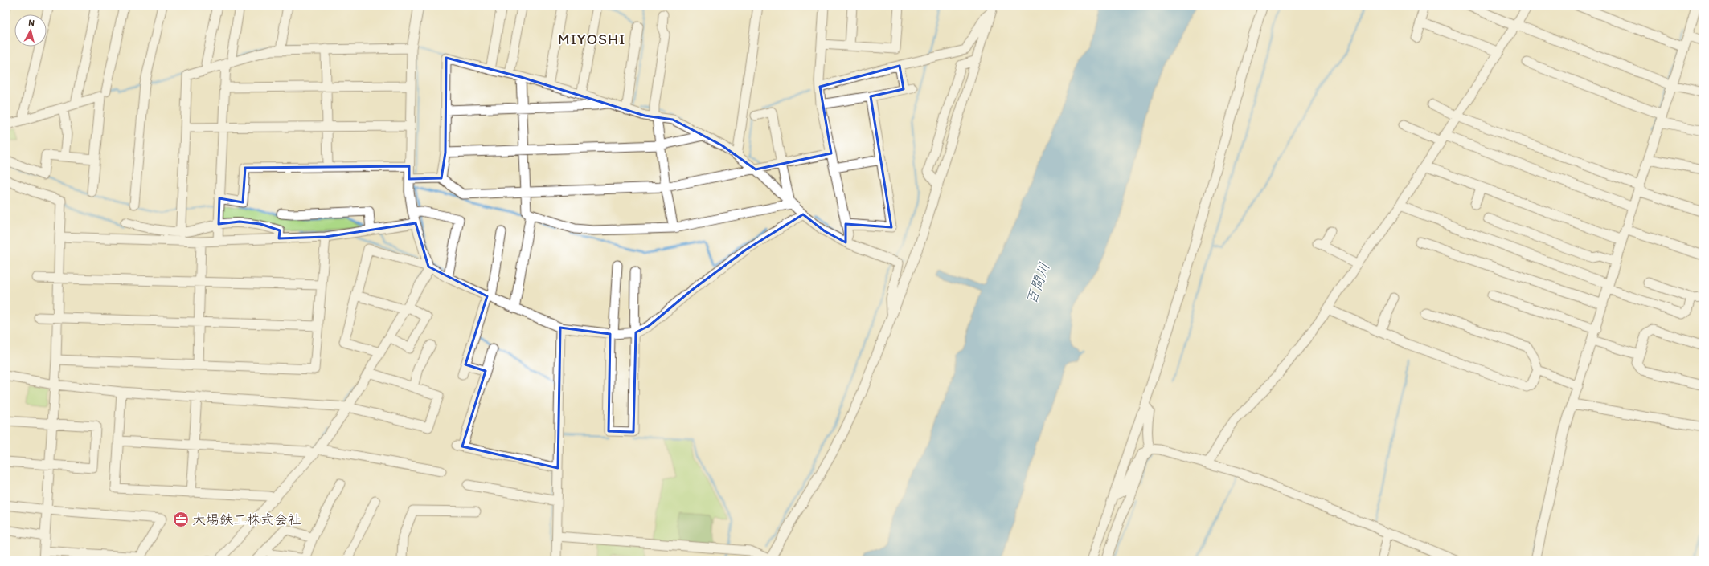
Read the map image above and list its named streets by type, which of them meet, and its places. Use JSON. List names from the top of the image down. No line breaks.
{"districts":["MIYOSHI"],"water":["百間川"],"places":{"office":["大場鉄工株式会社"]},"north":"top"}
